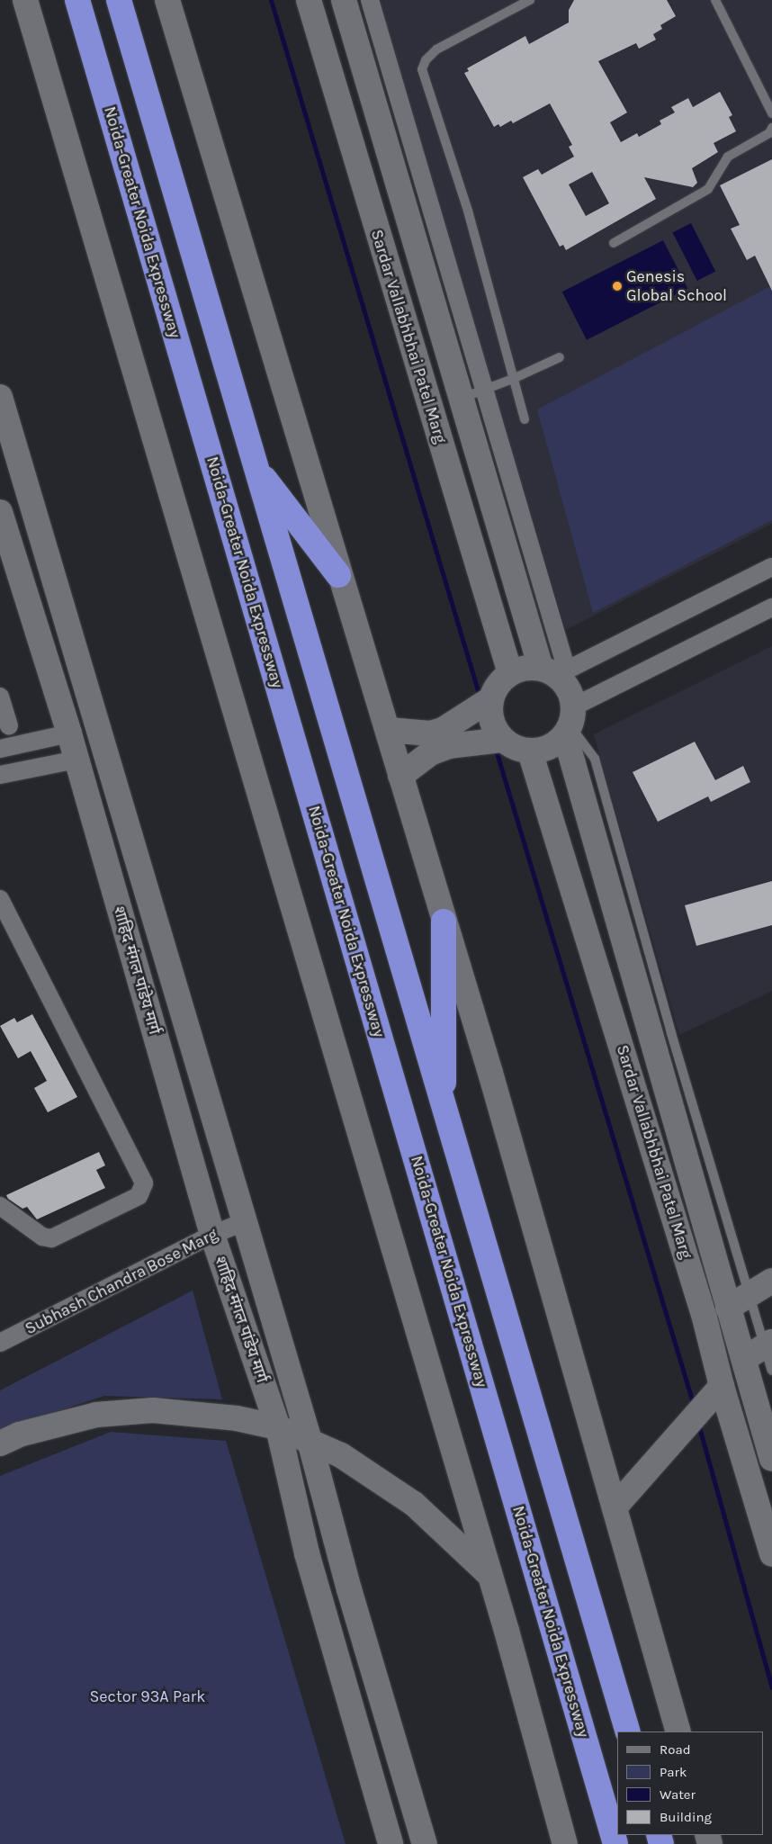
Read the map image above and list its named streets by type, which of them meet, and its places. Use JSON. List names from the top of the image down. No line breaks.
{"streets":{"highway":["Noida-Greater Noida Expressway"],"street":["Sardar Vallabhbhai Patel Marg","शाहिद मंगल पांडेय मार्ग","Subhash Chandra Bose Marg"]},"crossings":[["शाहिद मंगल पांडेय मार्ग","Subhash Chandra Bose Marg"]],"parks":["Sector 93A Park"],"places":["Genesis Global School"],"legend":["Road","Park","Water","Building"]}
